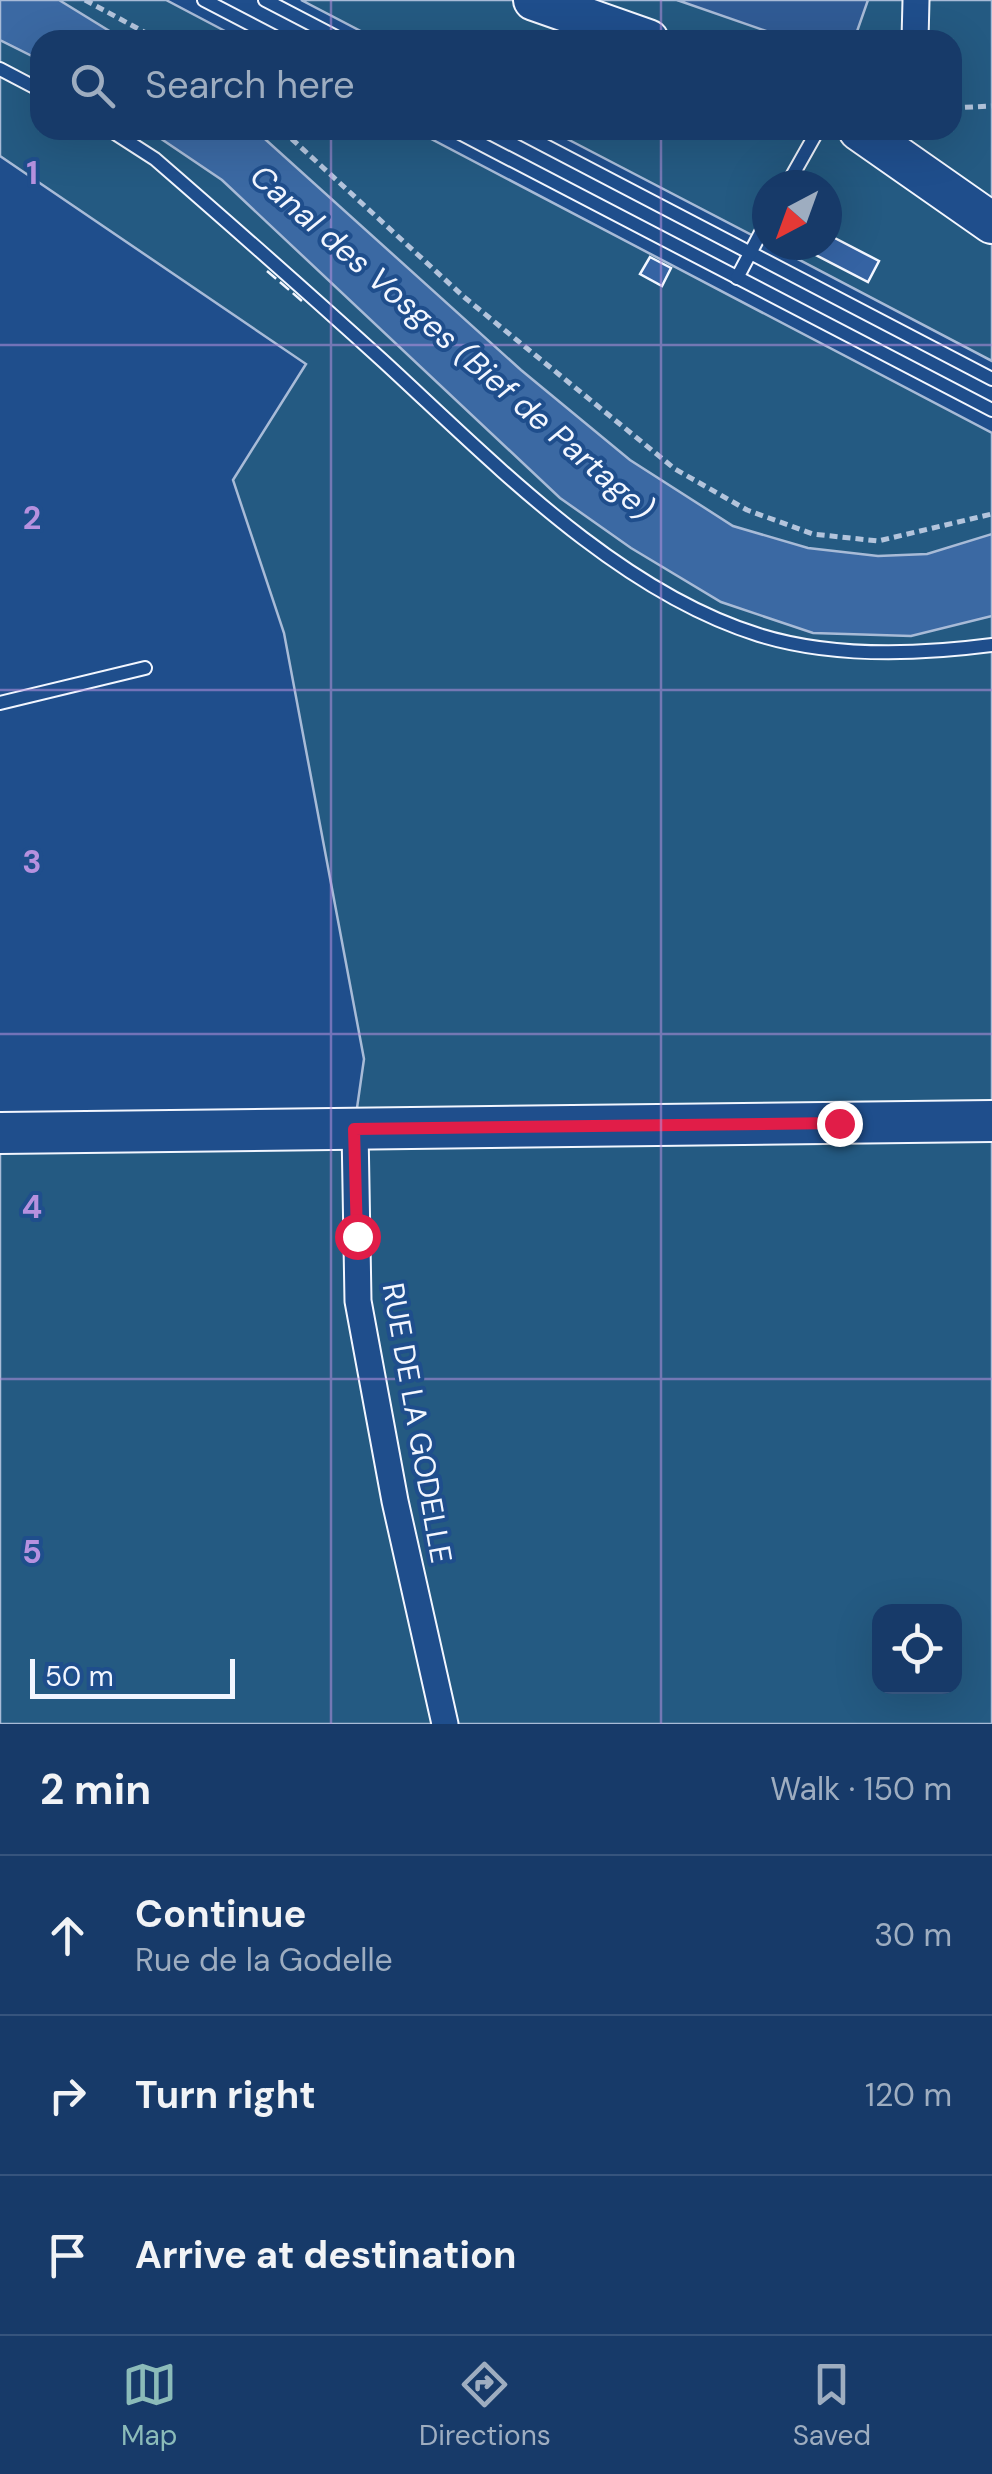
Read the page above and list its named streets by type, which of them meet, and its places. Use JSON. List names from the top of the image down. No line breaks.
{"streets":{"street":["RUE DE LA GODELLE"]},"water":["Canal des Vosges (Bief de Partage)"],"scale_bar":"50 m","north":"bottom left","page":{"search":"Search here","scale":"50 m","heading":["2 min","Walk · 150 m"],"list":[["Continue","Rue de la Godelle","30 m"],["Turn right","120 m"],"Arrive at destination"],"nav":["Map","Directions","Saved"]},"grid":{"rows":["1","2","3","4","5"]}}
